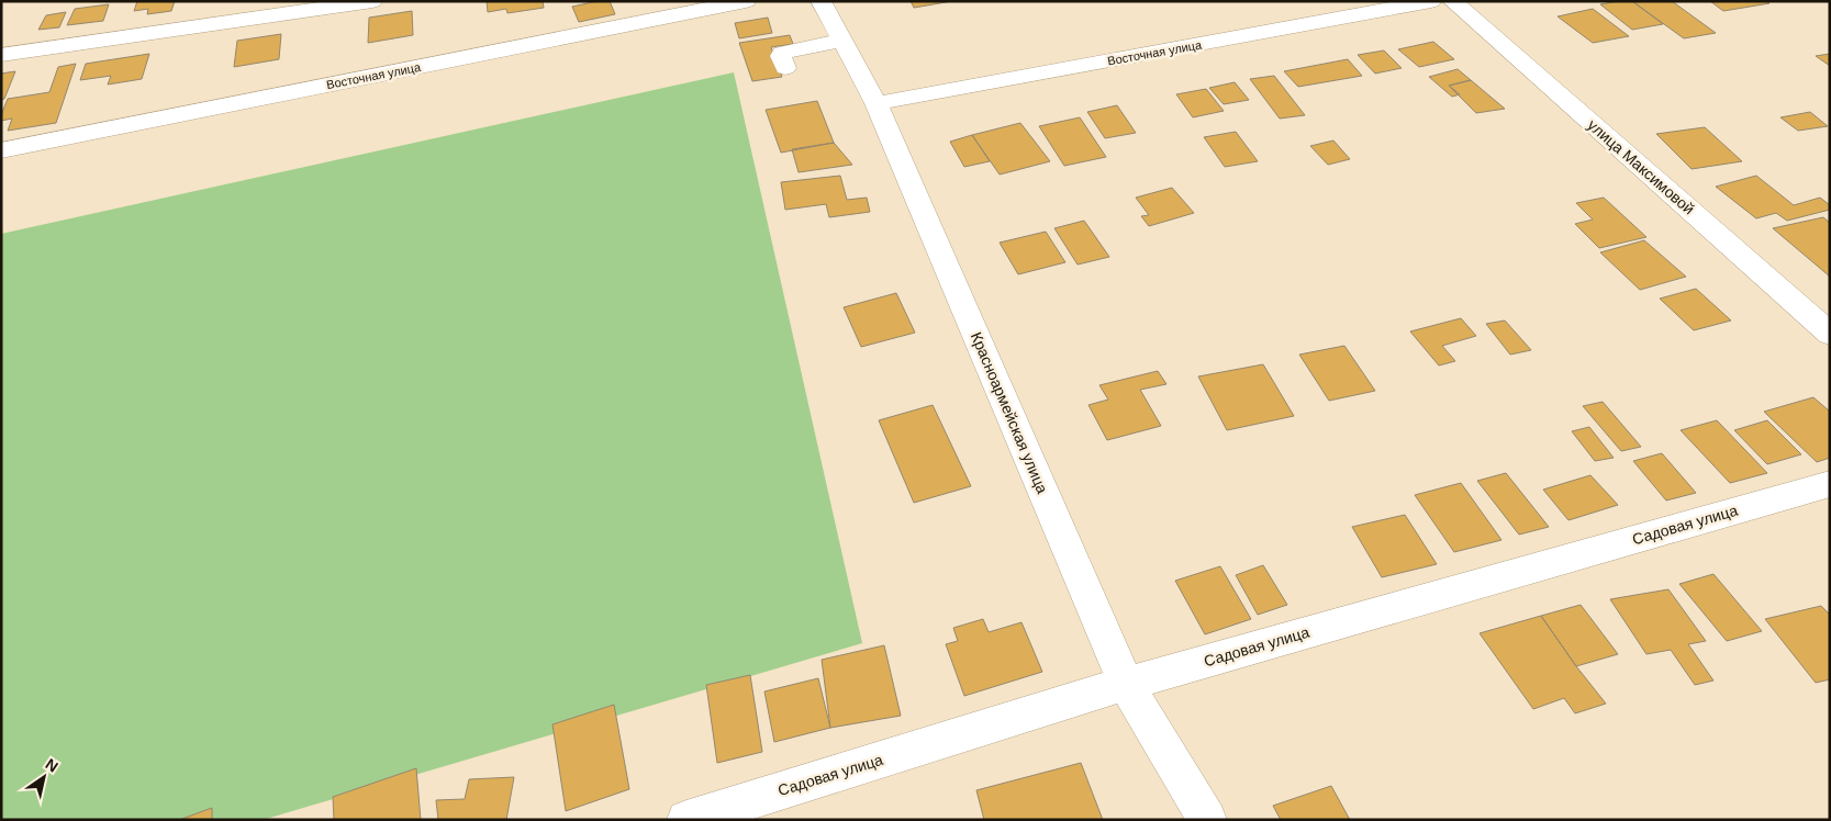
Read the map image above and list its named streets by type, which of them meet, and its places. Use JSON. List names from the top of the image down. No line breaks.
{"streets":{"street":["Восточная улица","улица Максимовой","Красноармейская улица","Садовая улица"]},"crossings":[["Восточная улица","Красноармейская улица"],["Красноармейская улица","Садовая улица"]],"north":"top right"}
